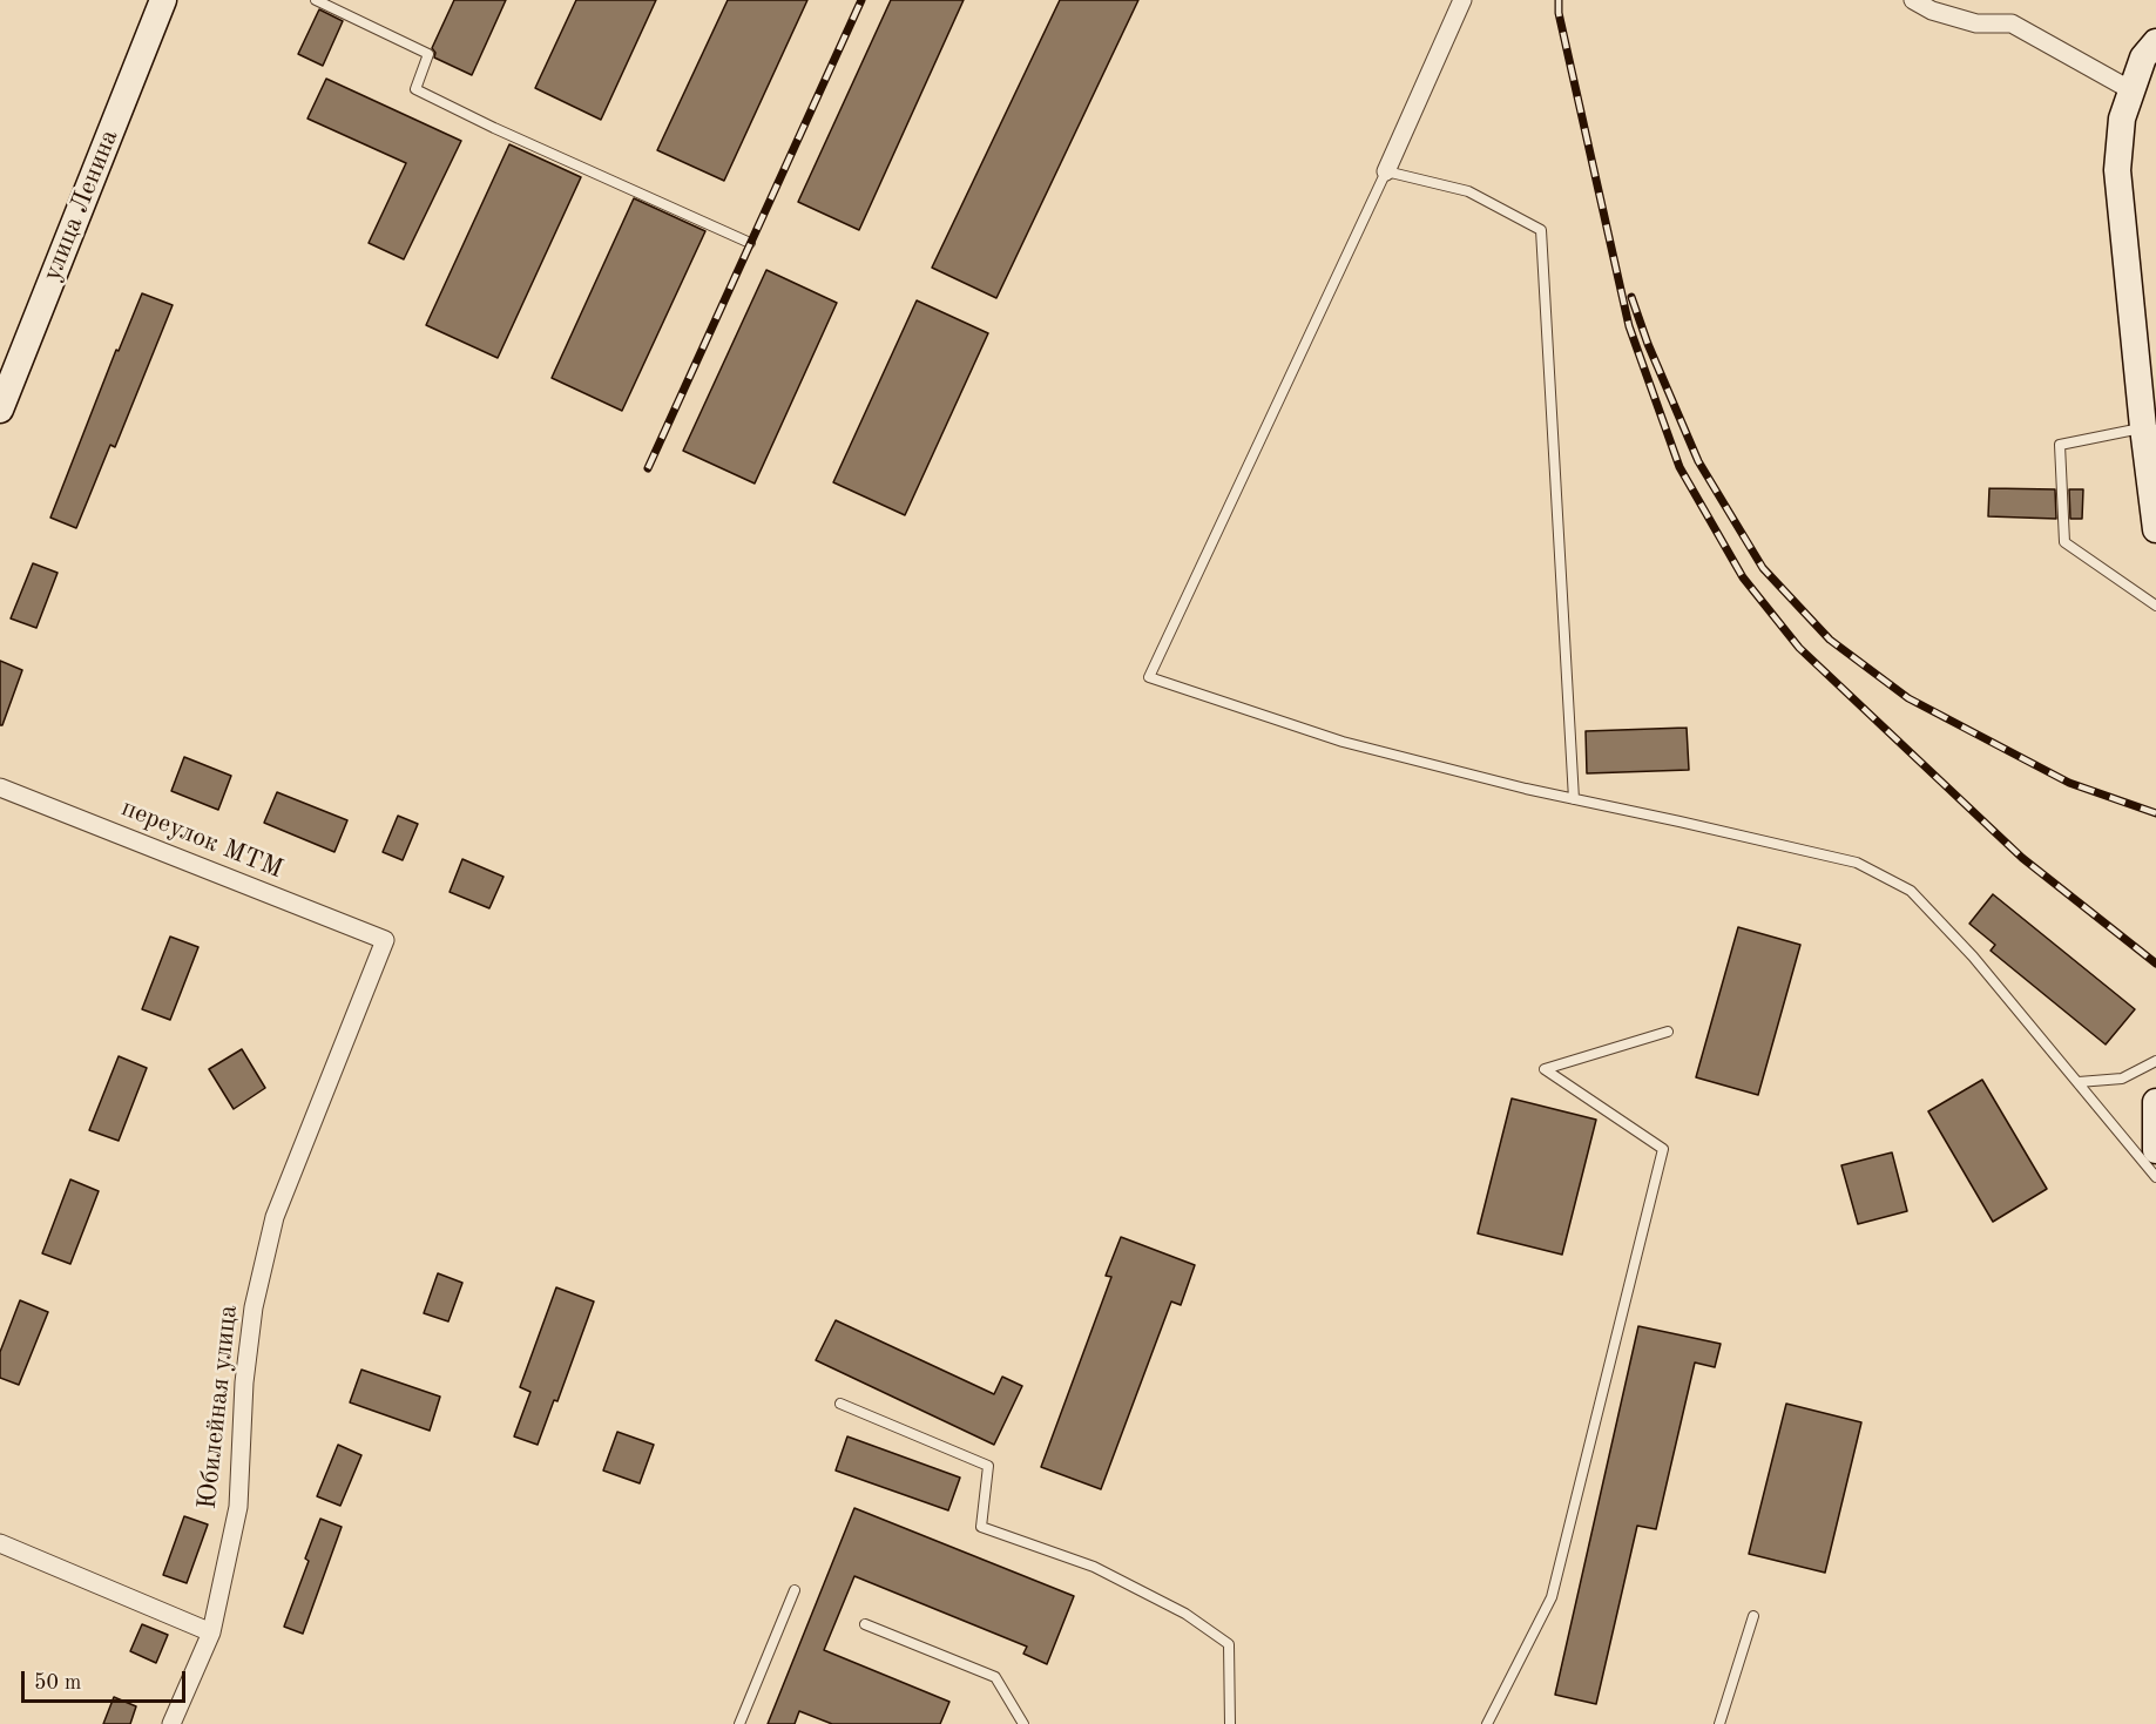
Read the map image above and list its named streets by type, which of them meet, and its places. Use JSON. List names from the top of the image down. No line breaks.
{"streets":{"street":["улица Ленина","переулок МТМ","Юбилейная улица"]},"crossings":[["переулок МТМ","Юбилейная улица"]],"scale_bar":"50 m"}
